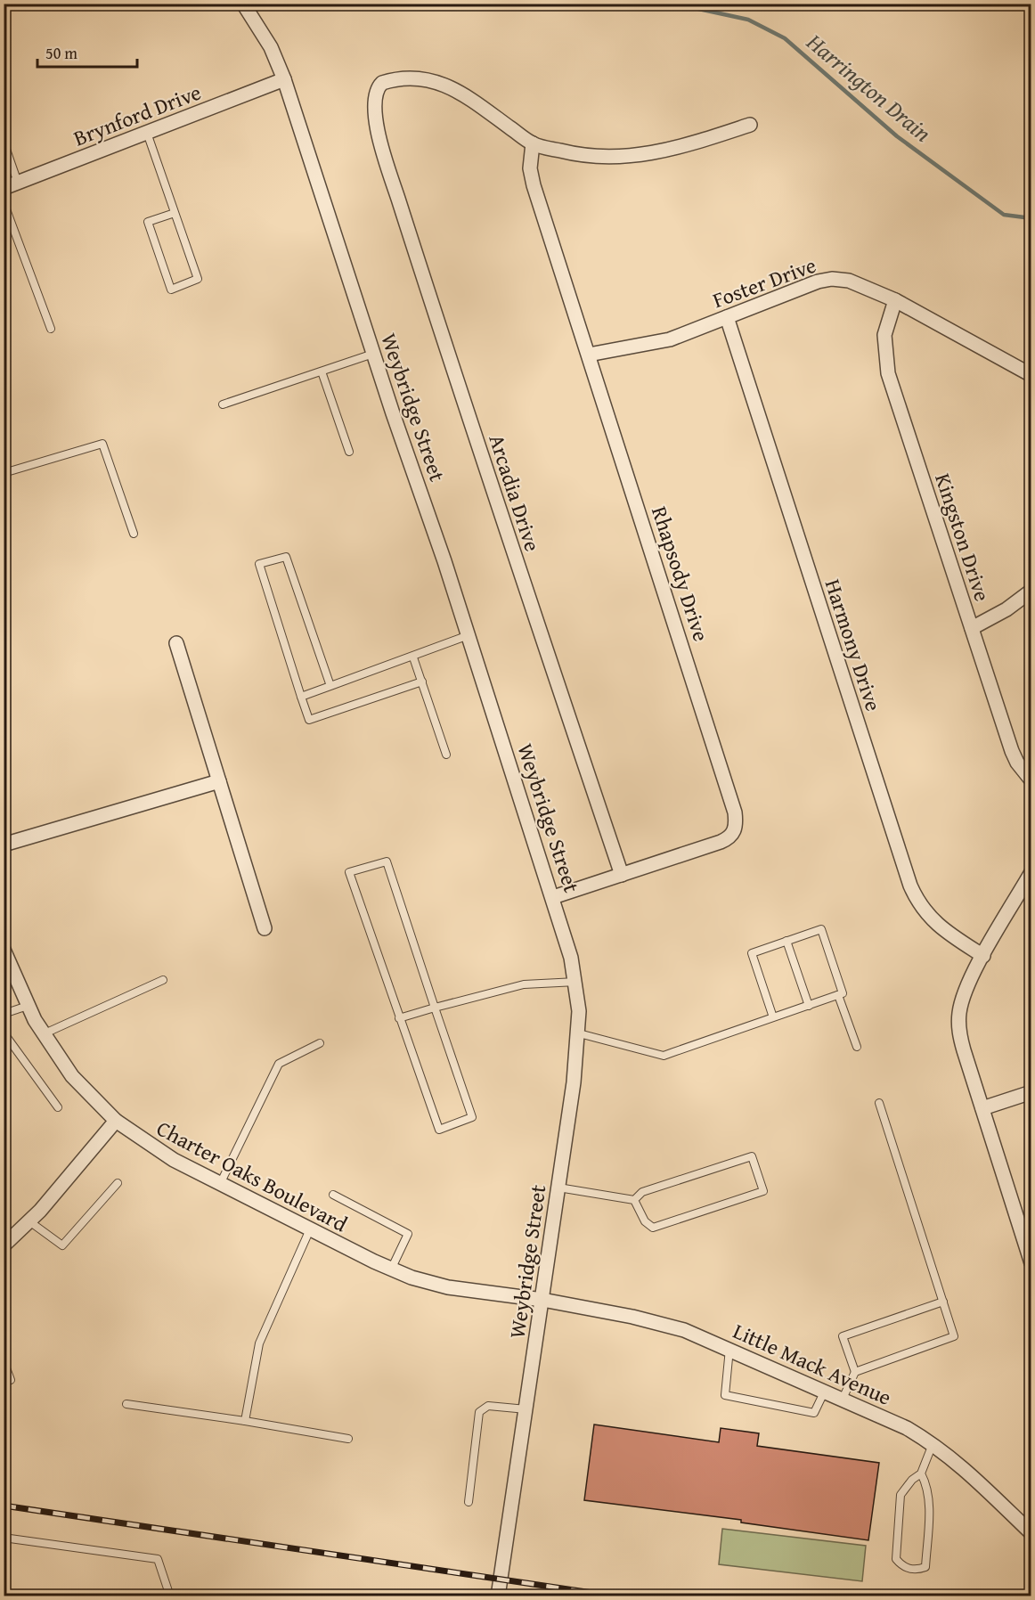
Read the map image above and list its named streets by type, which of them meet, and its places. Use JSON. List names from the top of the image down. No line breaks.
{"streets":{"street":["Brynford Drive","Foster Drive","Weybridge Street","Arcadia Drive","Kingston Drive","Rhapsody Drive","Harmony Drive","Charter Oaks Boulevard","Little Mack Avenue"]},"crossings":[["Brynford Drive","Weybridge Street"],["Foster Drive","Kingston Drive"],["Foster Drive","Rhapsody Drive"],["Foster Drive","Harmony Drive"],["Weybridge Street","Rhapsody Drive"],["Weybridge Street","Charter Oaks Boulevard"],["Weybridge Street","Little Mack Avenue"],["Arcadia Drive","Rhapsody Drive"],["Charter Oaks Boulevard","Little Mack Avenue"]],"water":["Harrington Drain"],"scale_bar":"50 m"}
